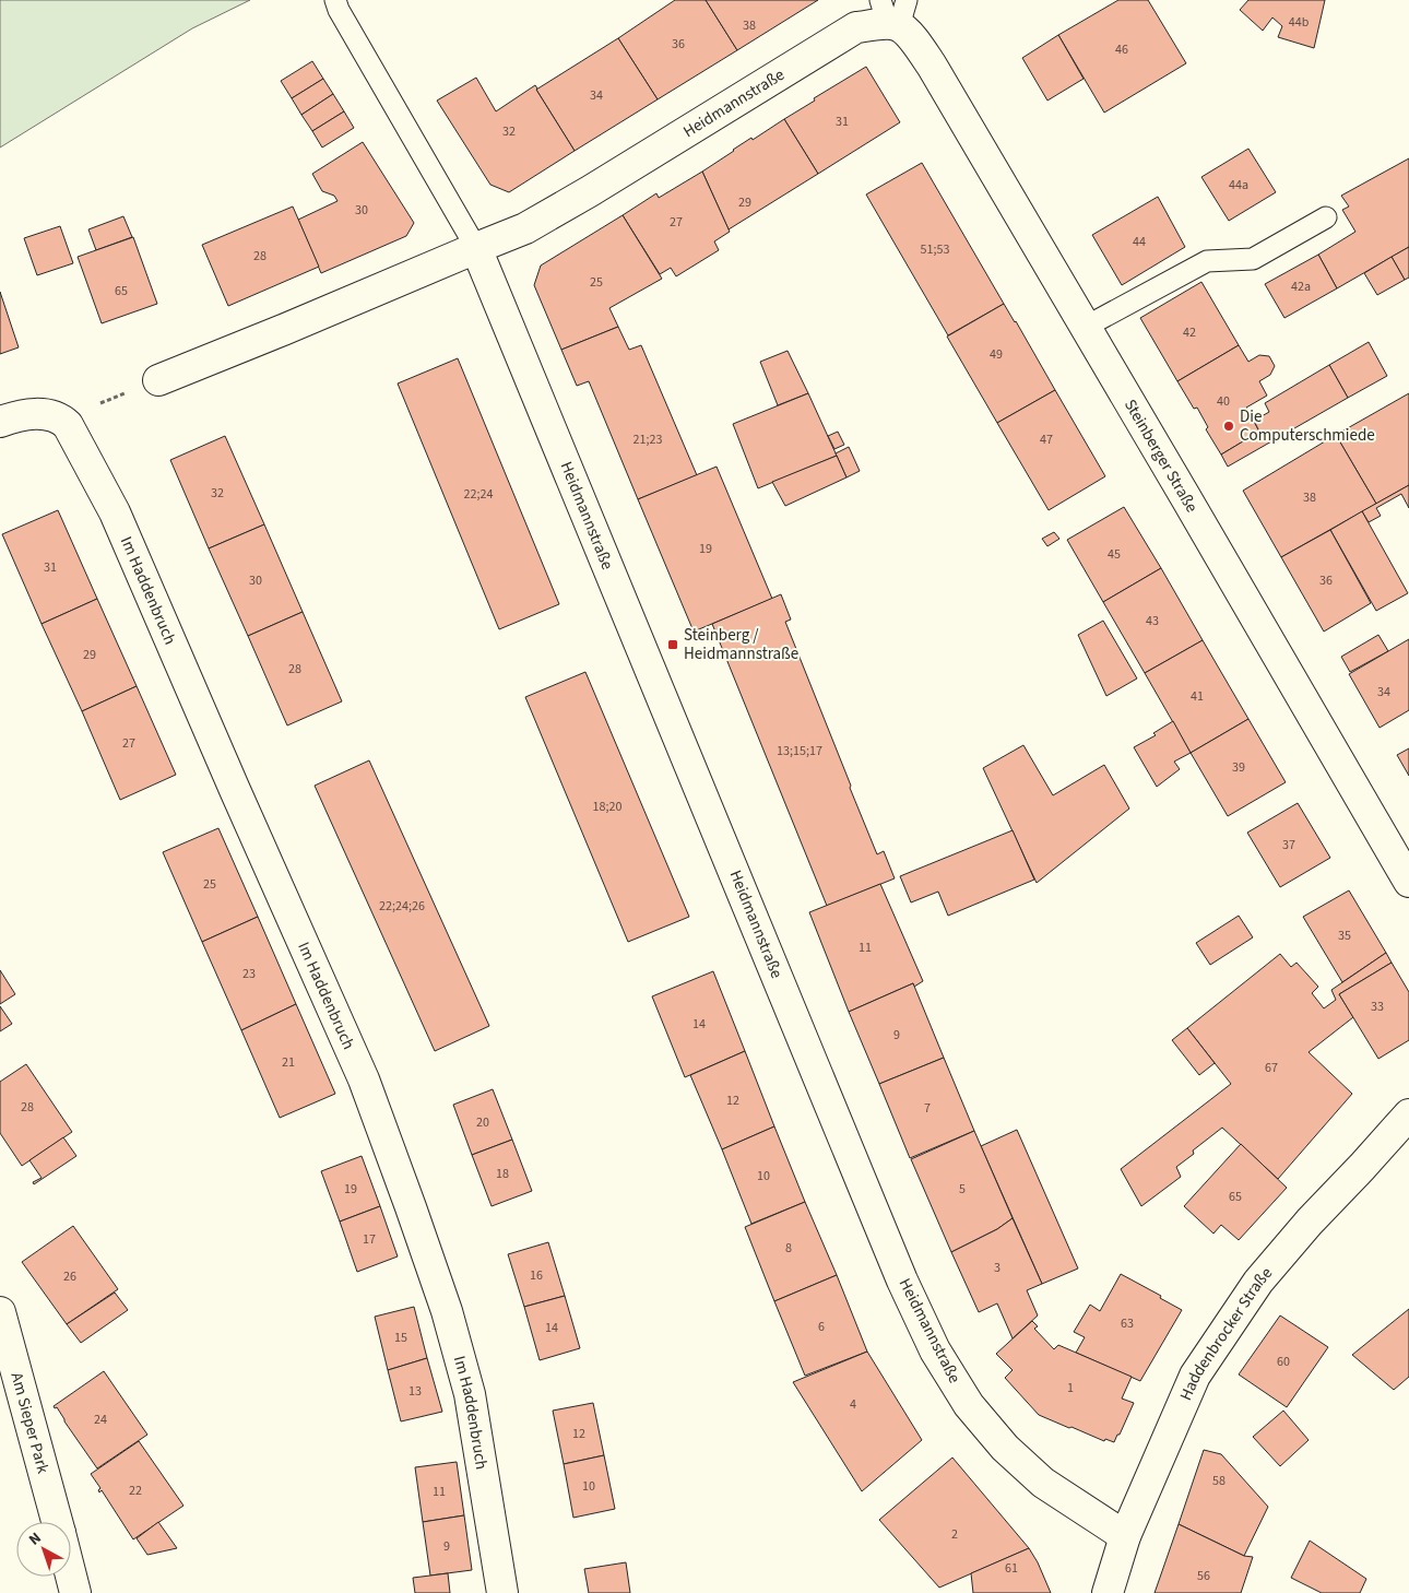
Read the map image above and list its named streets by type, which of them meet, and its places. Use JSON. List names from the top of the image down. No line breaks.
{"streets":{"street":["Heidmannstraße","Steinberger Straße","Im Haddenbruch","Haddenbrocker Straße","Am Sieper Park"]},"crossings":[["Heidmannstraße","Steinberger Straße"],["Heidmannstraße","Haddenbrocker Straße"]],"places":{"other":["Die Computerschmiede"],"transit":["Steinberg / Heidmannstraße"]},"house_numbers":["44b","38","36","46","34","31","32","44a","29","30","27","44","51;53","28","25","42a","65","42","49","40","21;23","47","32","22;24","38","19","45","31","30","36","43","29","28","34","41","27","13;15;17","39","18;20","37","25","22;24;26","35","11","23","33","14","9","21","67","12","28","7","20","18","10","19","5","65","17","8","3","16","26","63","6","14","15","60","1","13","4","24","12","58","10","22","11","2","9","61","56"],"north":"top left"}
